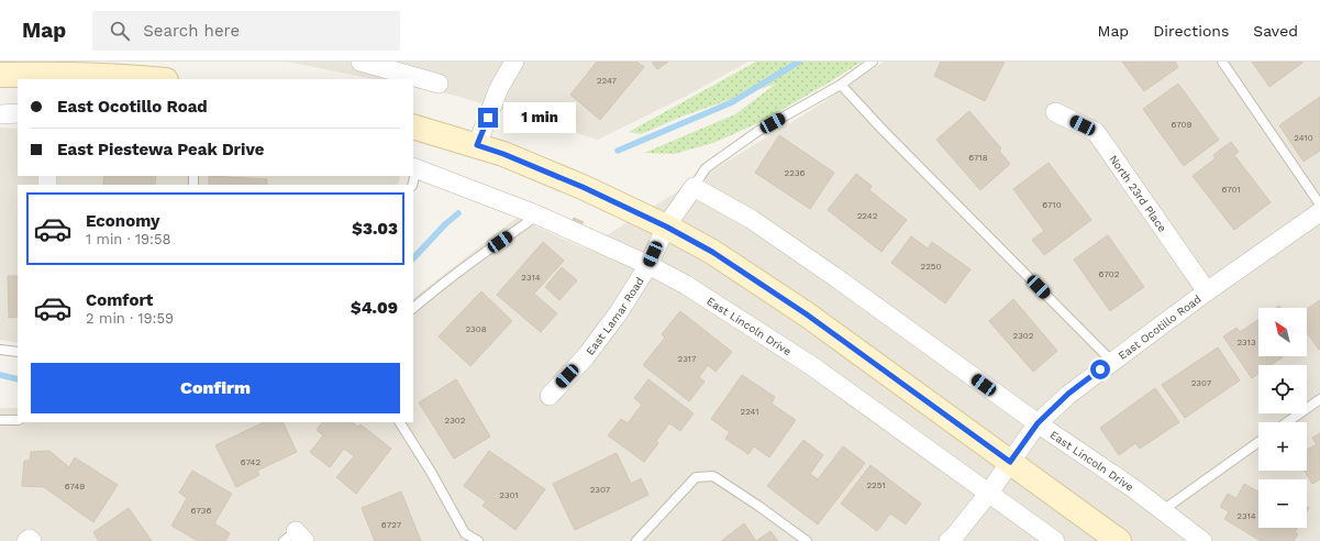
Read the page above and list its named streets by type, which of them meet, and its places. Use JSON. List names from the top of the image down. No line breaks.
{"streets":{"street":["North 23rd Place","East Lamar Road","East Lincoln Drive","East Ocotillo Road"]},"crossings":[["North 23rd Place","East Ocotillo Road"],["East Lamar Road","East Lincoln Drive"],["East Lincoln Drive","East Ocotillo Road"]],"house_numbers":["2247","6709","2410","6718","2236","6701","6710","2242","2250","6702","2314","2308","2302","2313","2317","2307","2241","2302","6742","2251","6749","2307","2301","6736","2314","6727"],"north":"top left","page":{"header":"Map","search":"Search here","nav":["Map","Directions","Saved"],"banner":["East Ocotillo Road","East Piestewa Peak Drive"],"bubble":"1 min","list":[{"name":"Economy","note":"1 min · 19:58","value":"$3.03"},{"name":"Comfort","note":"2 min · 19:59","value":"$4.09"}],"map_buttons":["+","−"],"buttons":"Confirm"}}
